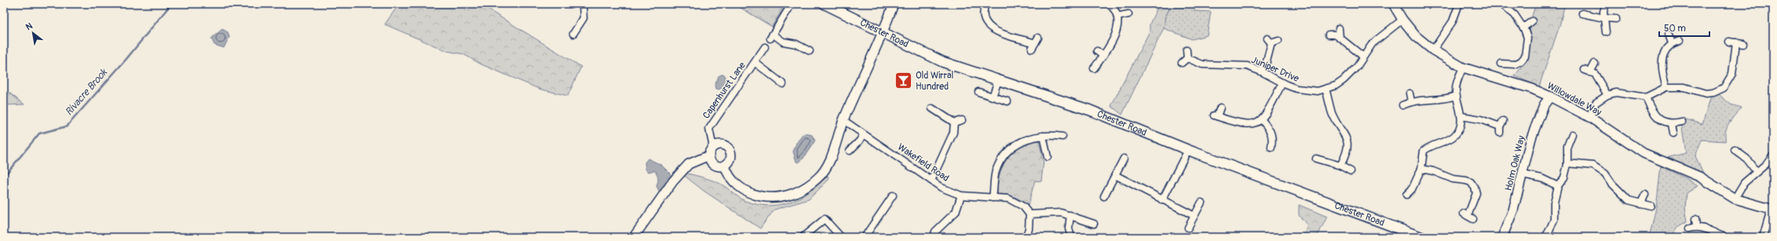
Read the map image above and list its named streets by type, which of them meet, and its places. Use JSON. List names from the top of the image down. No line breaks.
{"streets":{"main road":["Chester Road"],"street":["Juniper Drive","Capenhurst Lane","Willowdale Way","Wakefield Road","Holm Oak Way"]},"crossings":[["Juniper Drive","Willowdale Way"],["Willowdale Way","Holm Oak Way"]],"water":["Rivacre Brook"],"places":{"bar":["Old Wirral Hundred"]},"scale_bar":"50 m","north":"top left"}
